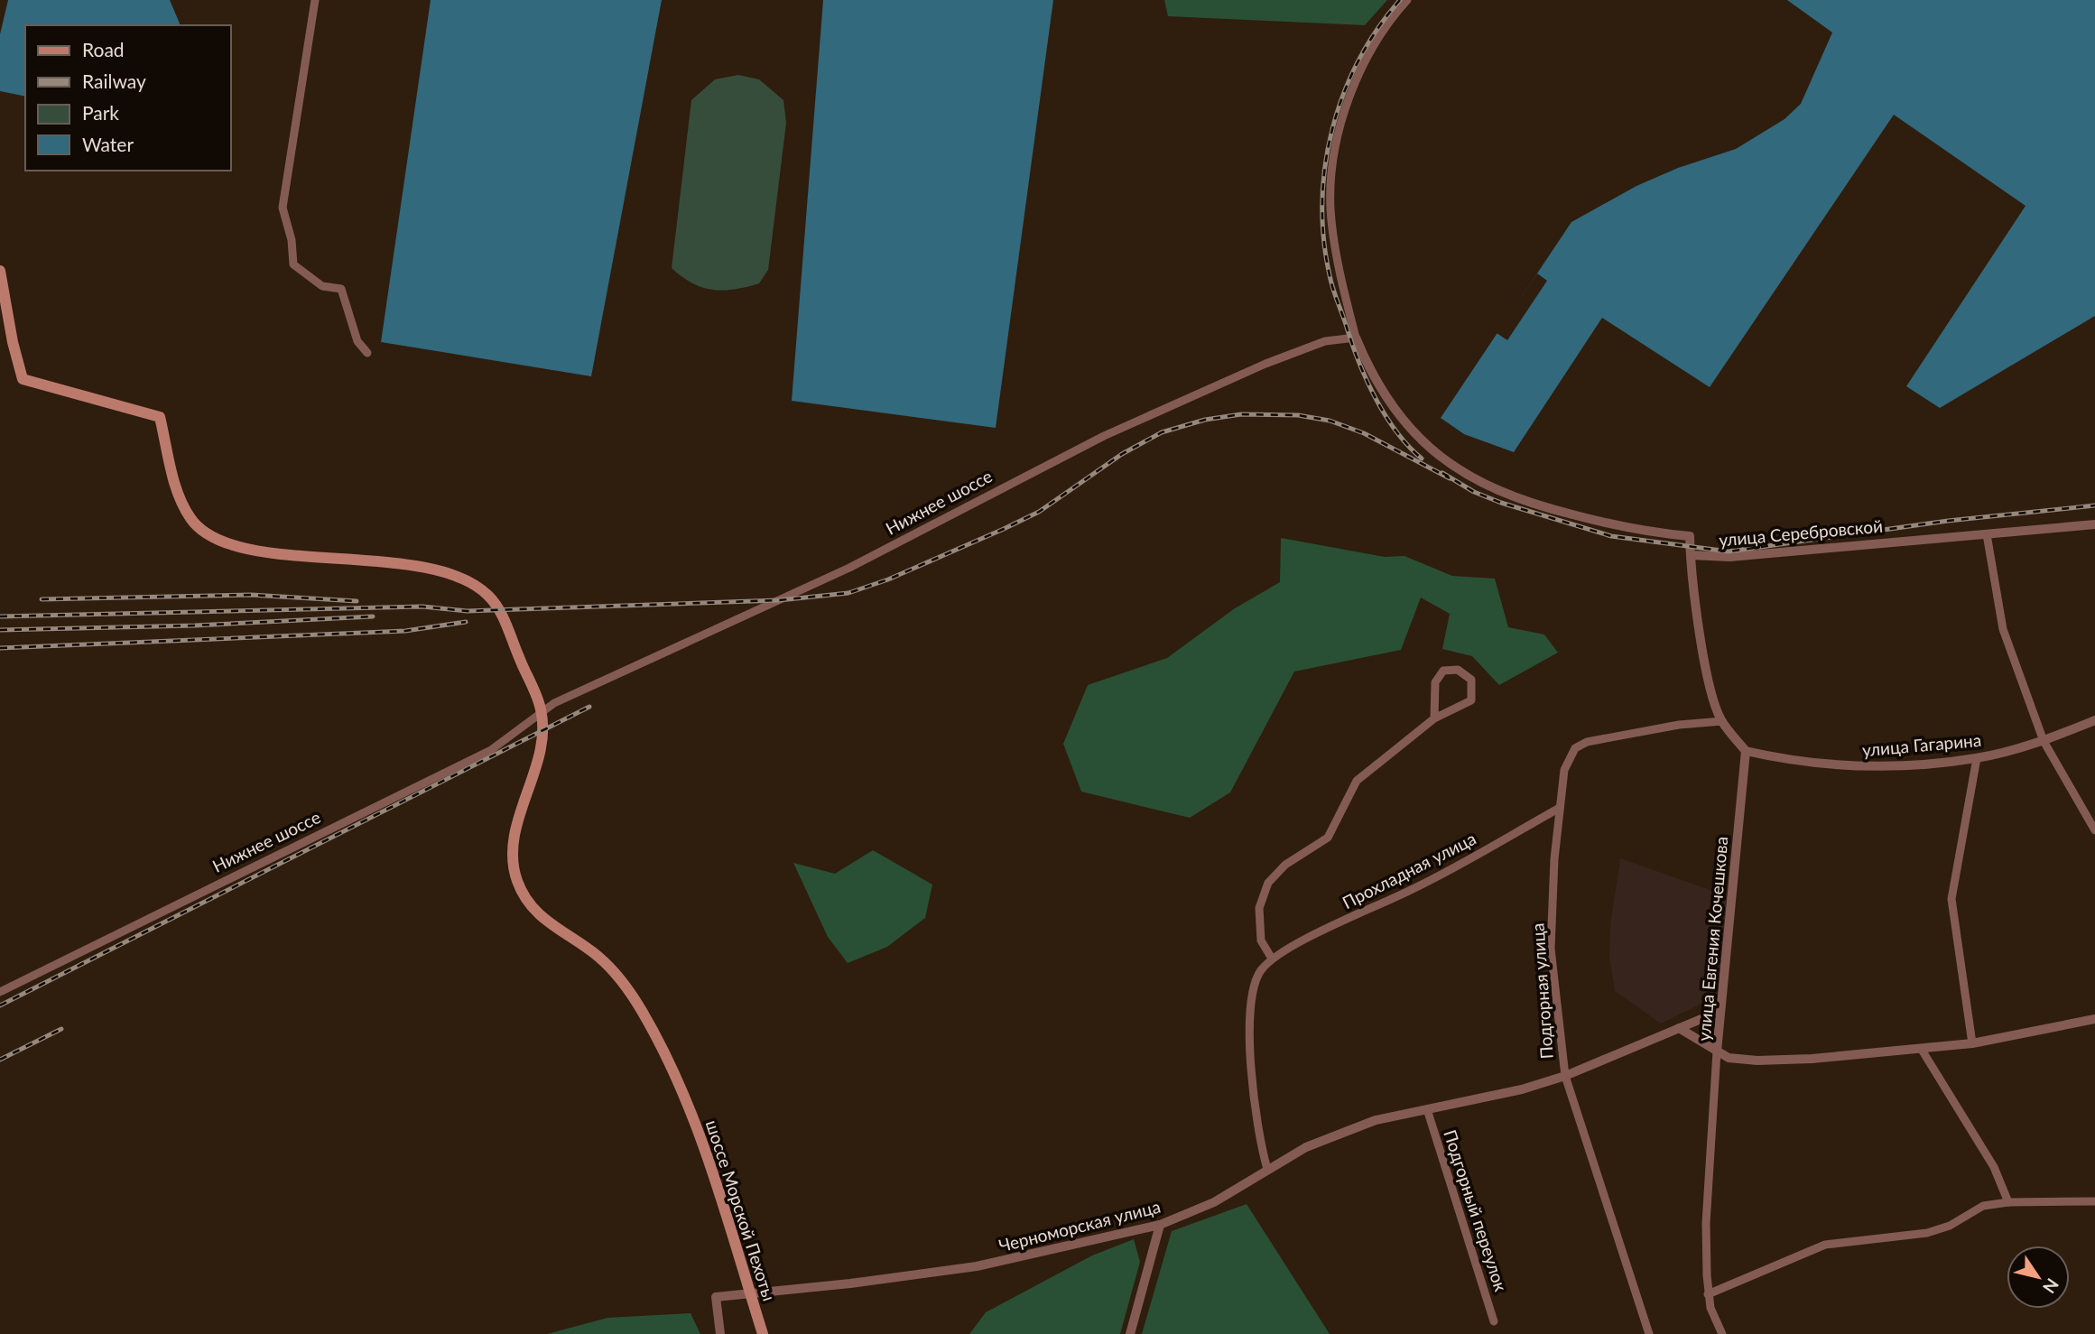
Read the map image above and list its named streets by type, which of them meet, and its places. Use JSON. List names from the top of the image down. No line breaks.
{"streets":{"main road":["шоссе Морской Пехоты"],"street":["Нижнее шоссе","улица Серебровской","улица Гагарина","Прохладная улица","улица Евгения Кочешкова","Подгорная улица","Подгорный переулок","Черноморская улица"]},"crossings":[["Нижнее шоссе","шоссе Морской Пехоты"],["улица Гагарина","улица Евгения Кочешкова"],["Прохладная улица","Подгорная улица"],["улица Евгения Кочешкова","Черноморская улица"],["Подгорная улица","Черноморская улица"],["шоссе Морской Пехоты","Черноморская улица"],["Подгорный переулок","Черноморская улица"]],"legend":["Road","Railway","Park","Water"],"north":"bottom right"}
